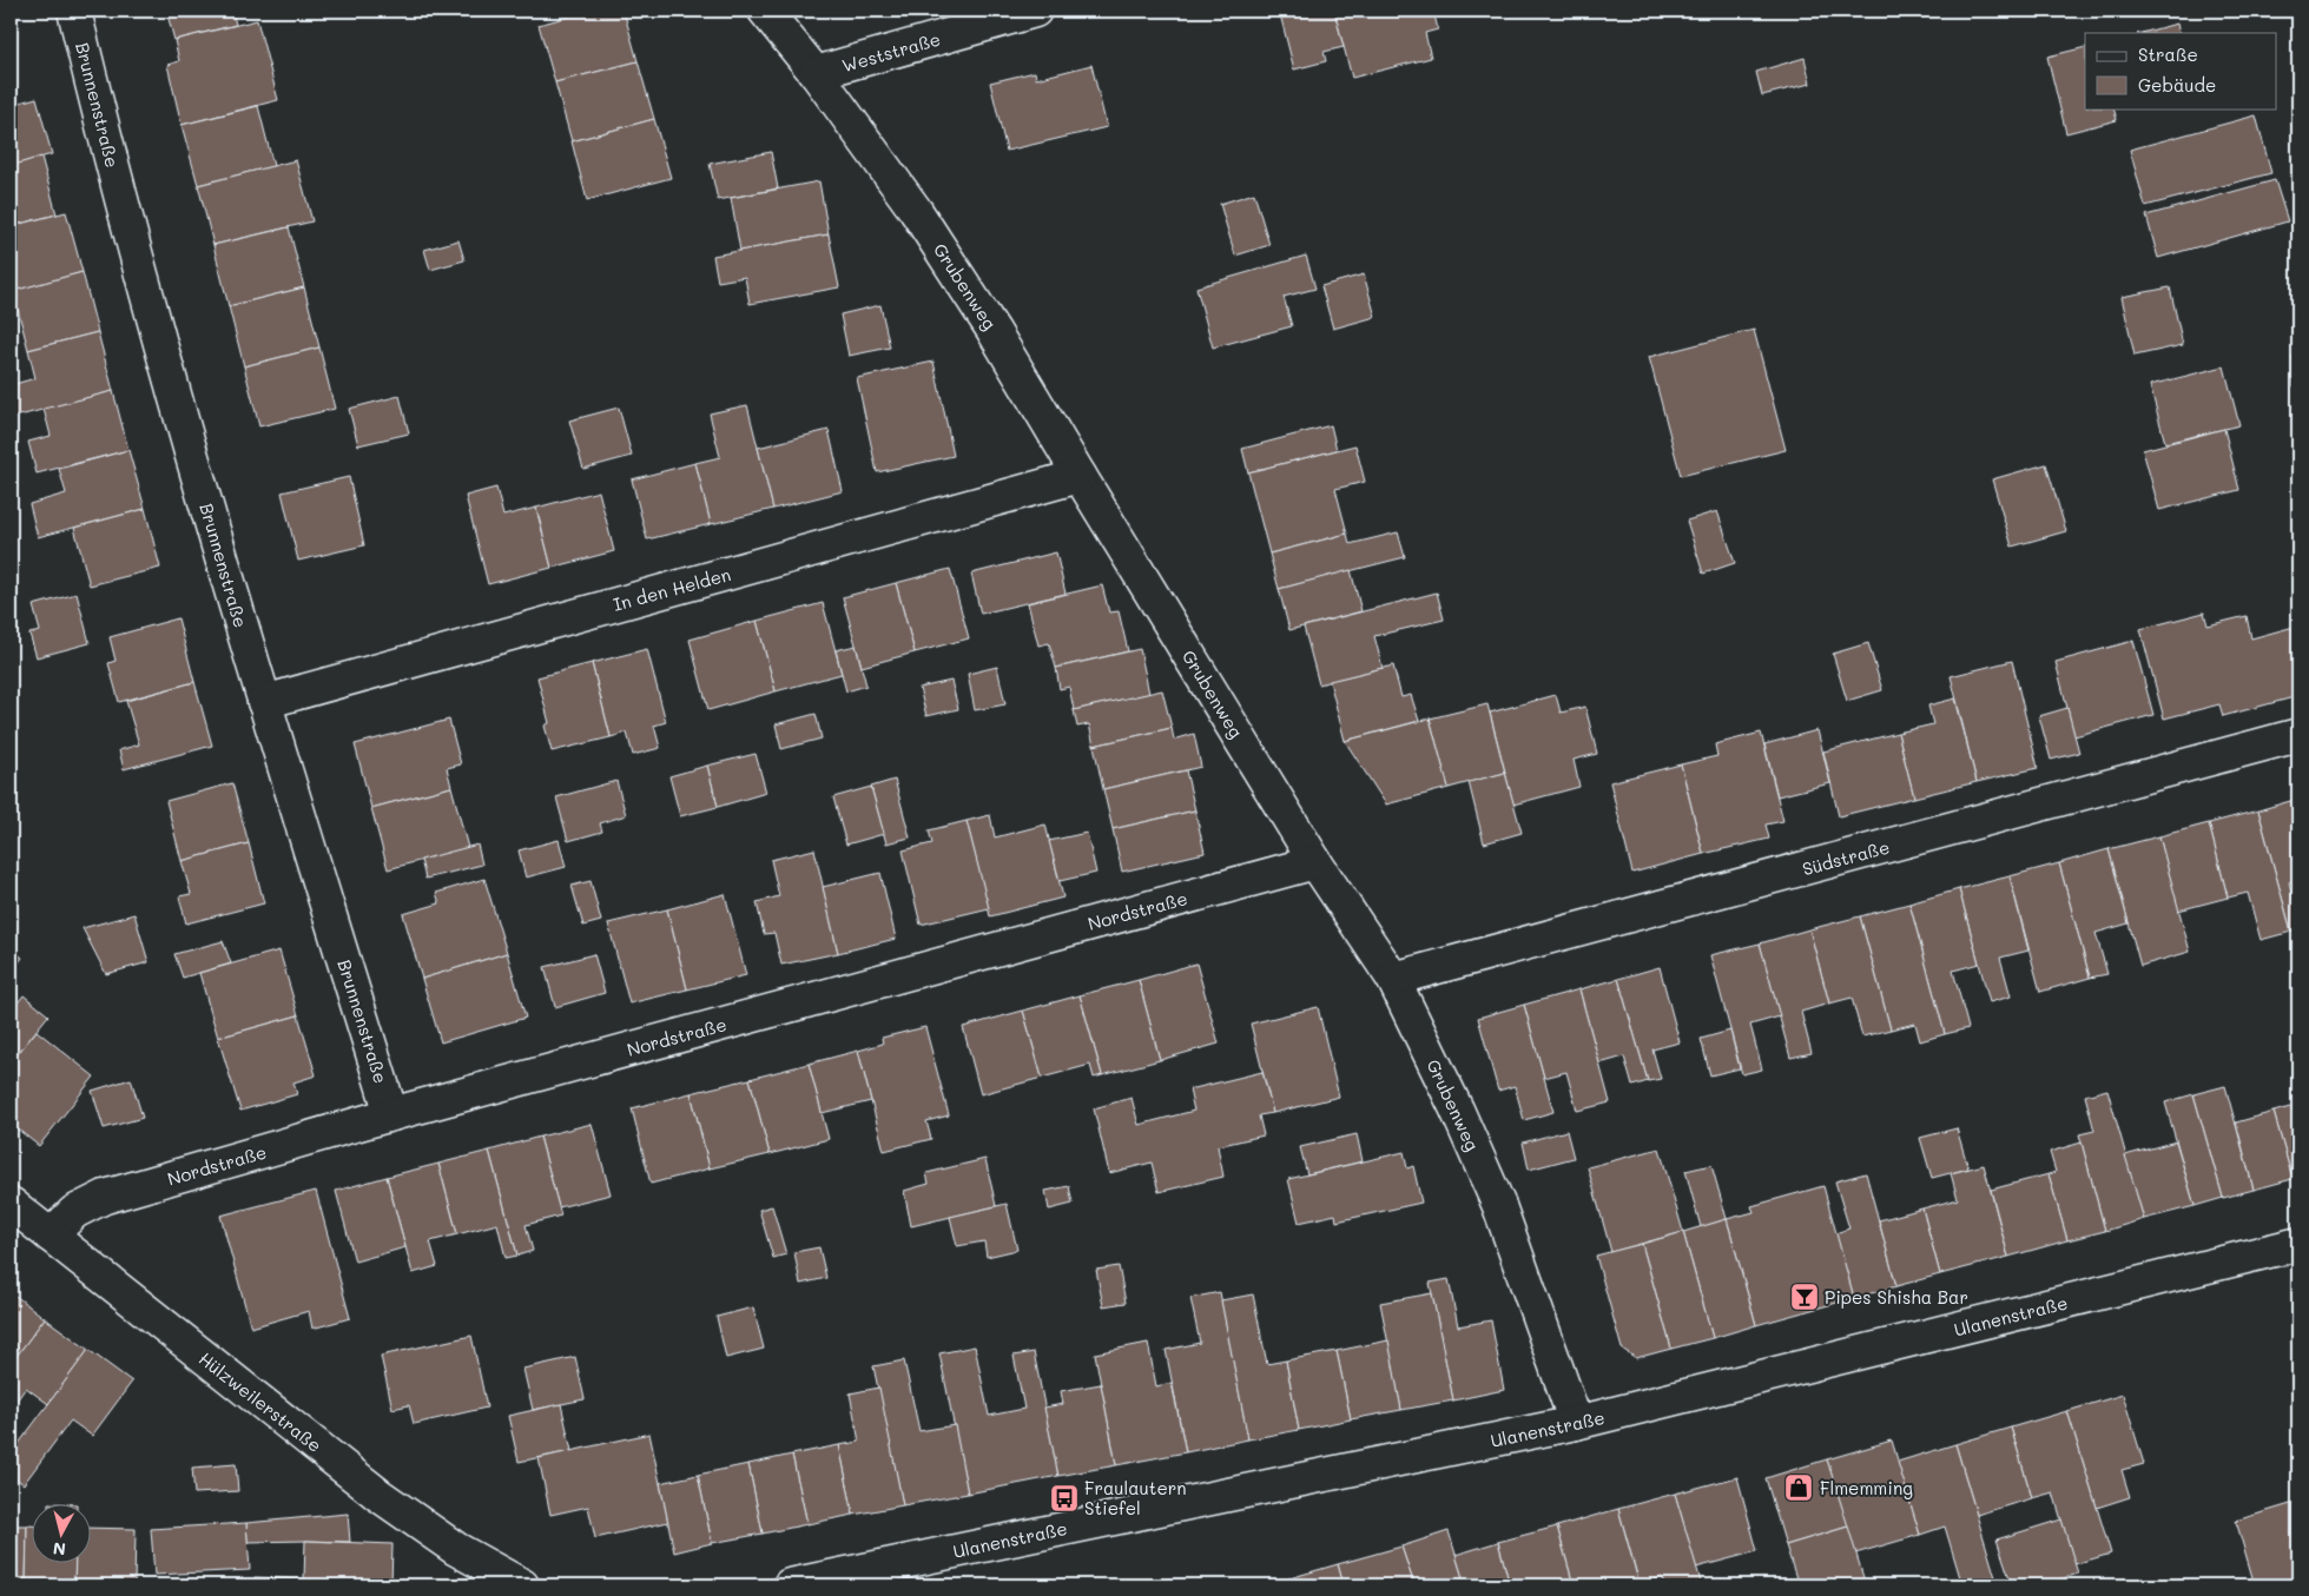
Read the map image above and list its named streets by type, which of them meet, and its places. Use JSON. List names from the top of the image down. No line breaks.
{"streets":{"street":["Weststraße","Brunnenstraße","Grubenweg","In den Helden","Südstraße","Nordstraße","Ulanenstraße","Hülzweilerstraße"]},"crossings":[["Weststraße","Grubenweg"],["Brunnenstraße","In den Helden"],["Brunnenstraße","Nordstraße"],["Grubenweg","In den Helden"],["Grubenweg","Südstraße"],["Grubenweg","Nordstraße"],["Grubenweg","Ulanenstraße"],["Nordstraße","Hülzweilerstraße"]],"places":{"bar":["Pipes Shisha Bar"],"shop":["Flmemming"],"bus stop":["Fraulautern Stiefel"]},"legend":["Straße","Gebäude"],"north":"bottom"}
